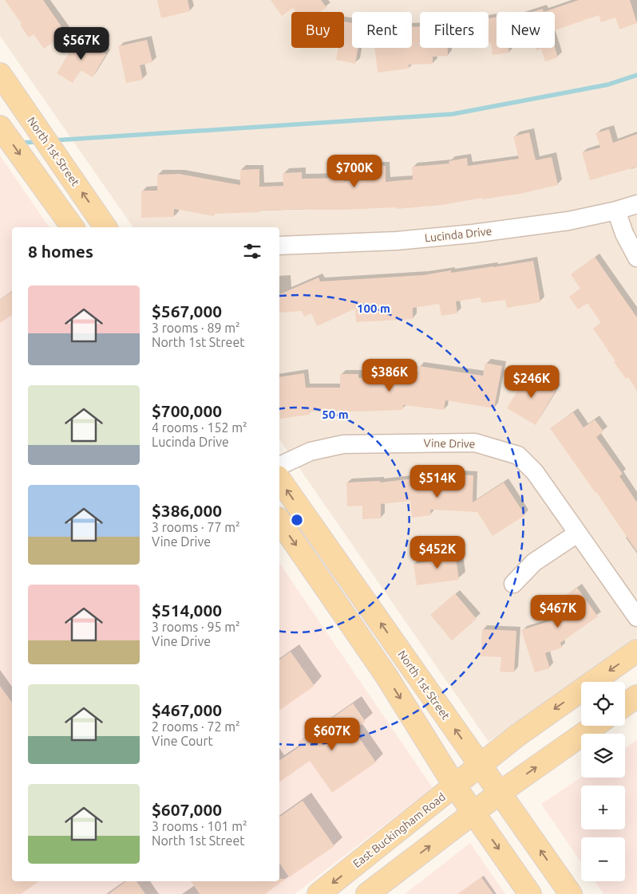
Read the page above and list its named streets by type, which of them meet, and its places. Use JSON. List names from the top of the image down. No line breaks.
{"streets":{"main road":["North 1st Street","East Buckingham Road"],"street":["Lucinda Drive","Vine Drive"]},"crossings":[["North 1st Street","East Buckingham Road"]],"page":{"chip":["Buy","Rent","Filters","New"],"price":["$567K","$700K","$386K","$246K","$514K","$452K","$467K","$607K"],"heading":"8 homes","list":[{"name":"$567,000","note":"3 rooms · 89 m² · North 1st Street"},{"name":"$700,000","note":"4 rooms · 152 m² · Lucinda Drive"},{"name":"$386,000","note":"3 rooms · 77 m² · Vine Drive"},{"name":"$514,000","note":"3 rooms · 95 m² · Vine Drive"},{"name":"$467,000","note":"2 rooms · 72 m² · Vine Court"},{"name":"$607,000","note":"3 rooms · 101 m² · North 1st Street"}],"map_buttons":["+","−"]},"rings":["100 m","50 m"]}
